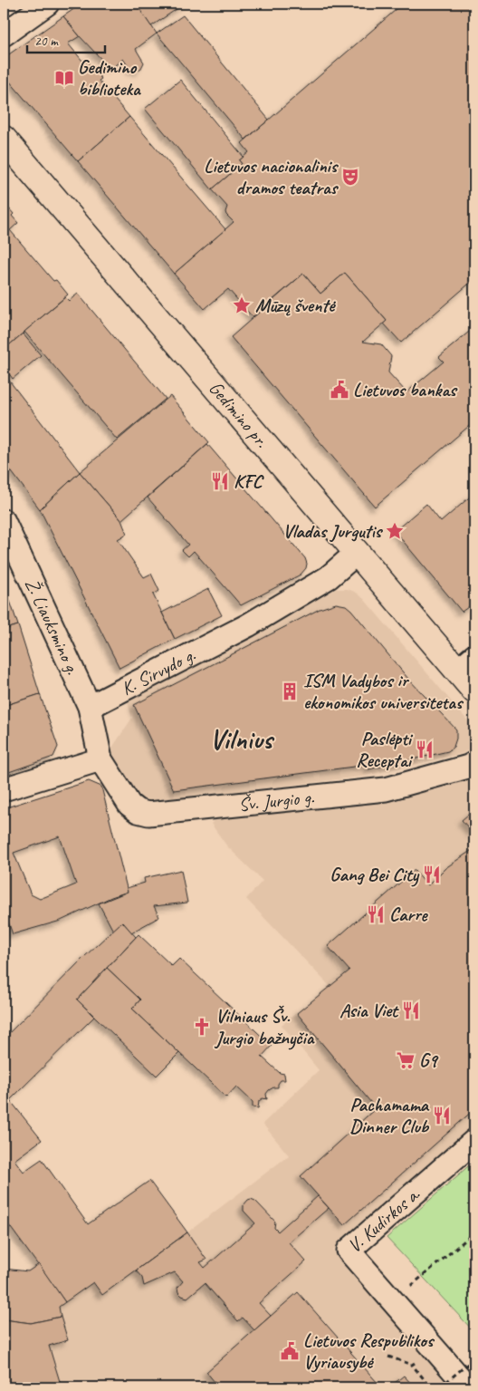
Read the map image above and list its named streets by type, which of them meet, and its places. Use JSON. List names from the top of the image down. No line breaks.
{"streets":{"main road":["Gedimino pr."],"street":["Ž. Liauksmino g.","K. Sirvydo g.","Šv. Jurgio g.","V. Kudirkos a."]},"crossings":[["Gedimino pr.","K. Sirvydo g."],["Ž. Liauksmino g.","K. Sirvydo g."]],"districts":["Vilnius"],"places":{"library":["Gedimino biblioteka"],"theatre":["Lietuvos nacionalinis dramos teatras"],"place":["Mūzų šventė","Vladas Jurgutis"],"public building":["Lietuvos bankas","Lietuvos Respublikos Vyriausybė"],"restaurant":["KFC","Paslėpti Receptai","Gang Bei City","Carre","Asia Viet","Pachamama Dinner Club"],"building":["ISM Vadybos ir ekonomikos universitetas"],"church":["Vilniaus Šv. Jurgio bažnyčia"],"supermarket":["G9"]},"scale_bar":"20 m"}
